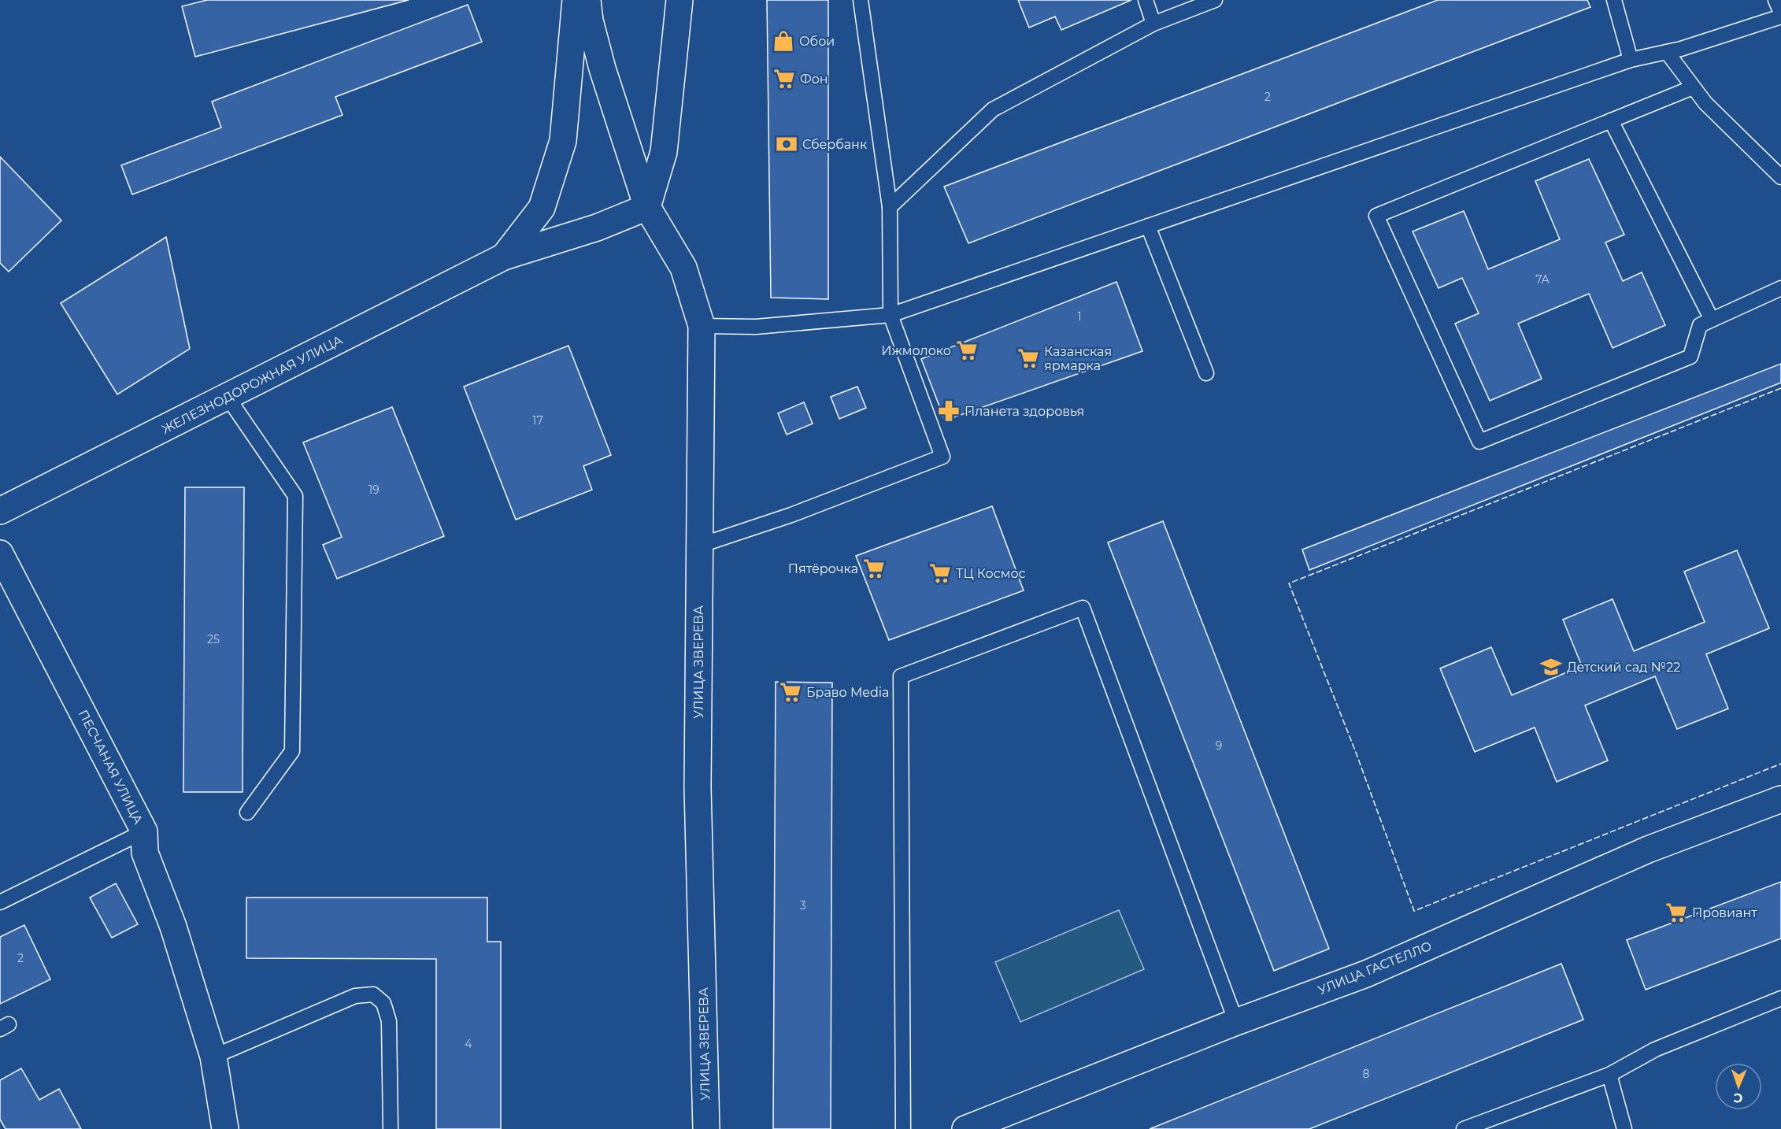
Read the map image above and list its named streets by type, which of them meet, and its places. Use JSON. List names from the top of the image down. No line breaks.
{"streets":{"main road":["ЖЕЛЕЗНОДОРОЖНАЯ УЛИЦА","УЛИЦА ЗВЕРЕВА","ПЕСЧАНАЯ УЛИЦА","УЛИЦА ГАСТЕЛЛО"]},"crossings":[["ЖЕЛЕЗНОДОРОЖНАЯ УЛИЦА","УЛИЦА ЗВЕРЕВА"]],"places":{"shop":["Обои"],"supermarket":["Фон","Ижмолоко","Казанская ярмарка","Пятёрочка","ТЦ Космос","Браво Media","Провиант"],"bank":["Сбербанк"],"pharmacy":["Планета здоровья"],"school or university":["Детский сад №22"]},"house_numbers":["2","7А","1","17","19","25","9","3","2","4","8"],"north":"bottom"}
